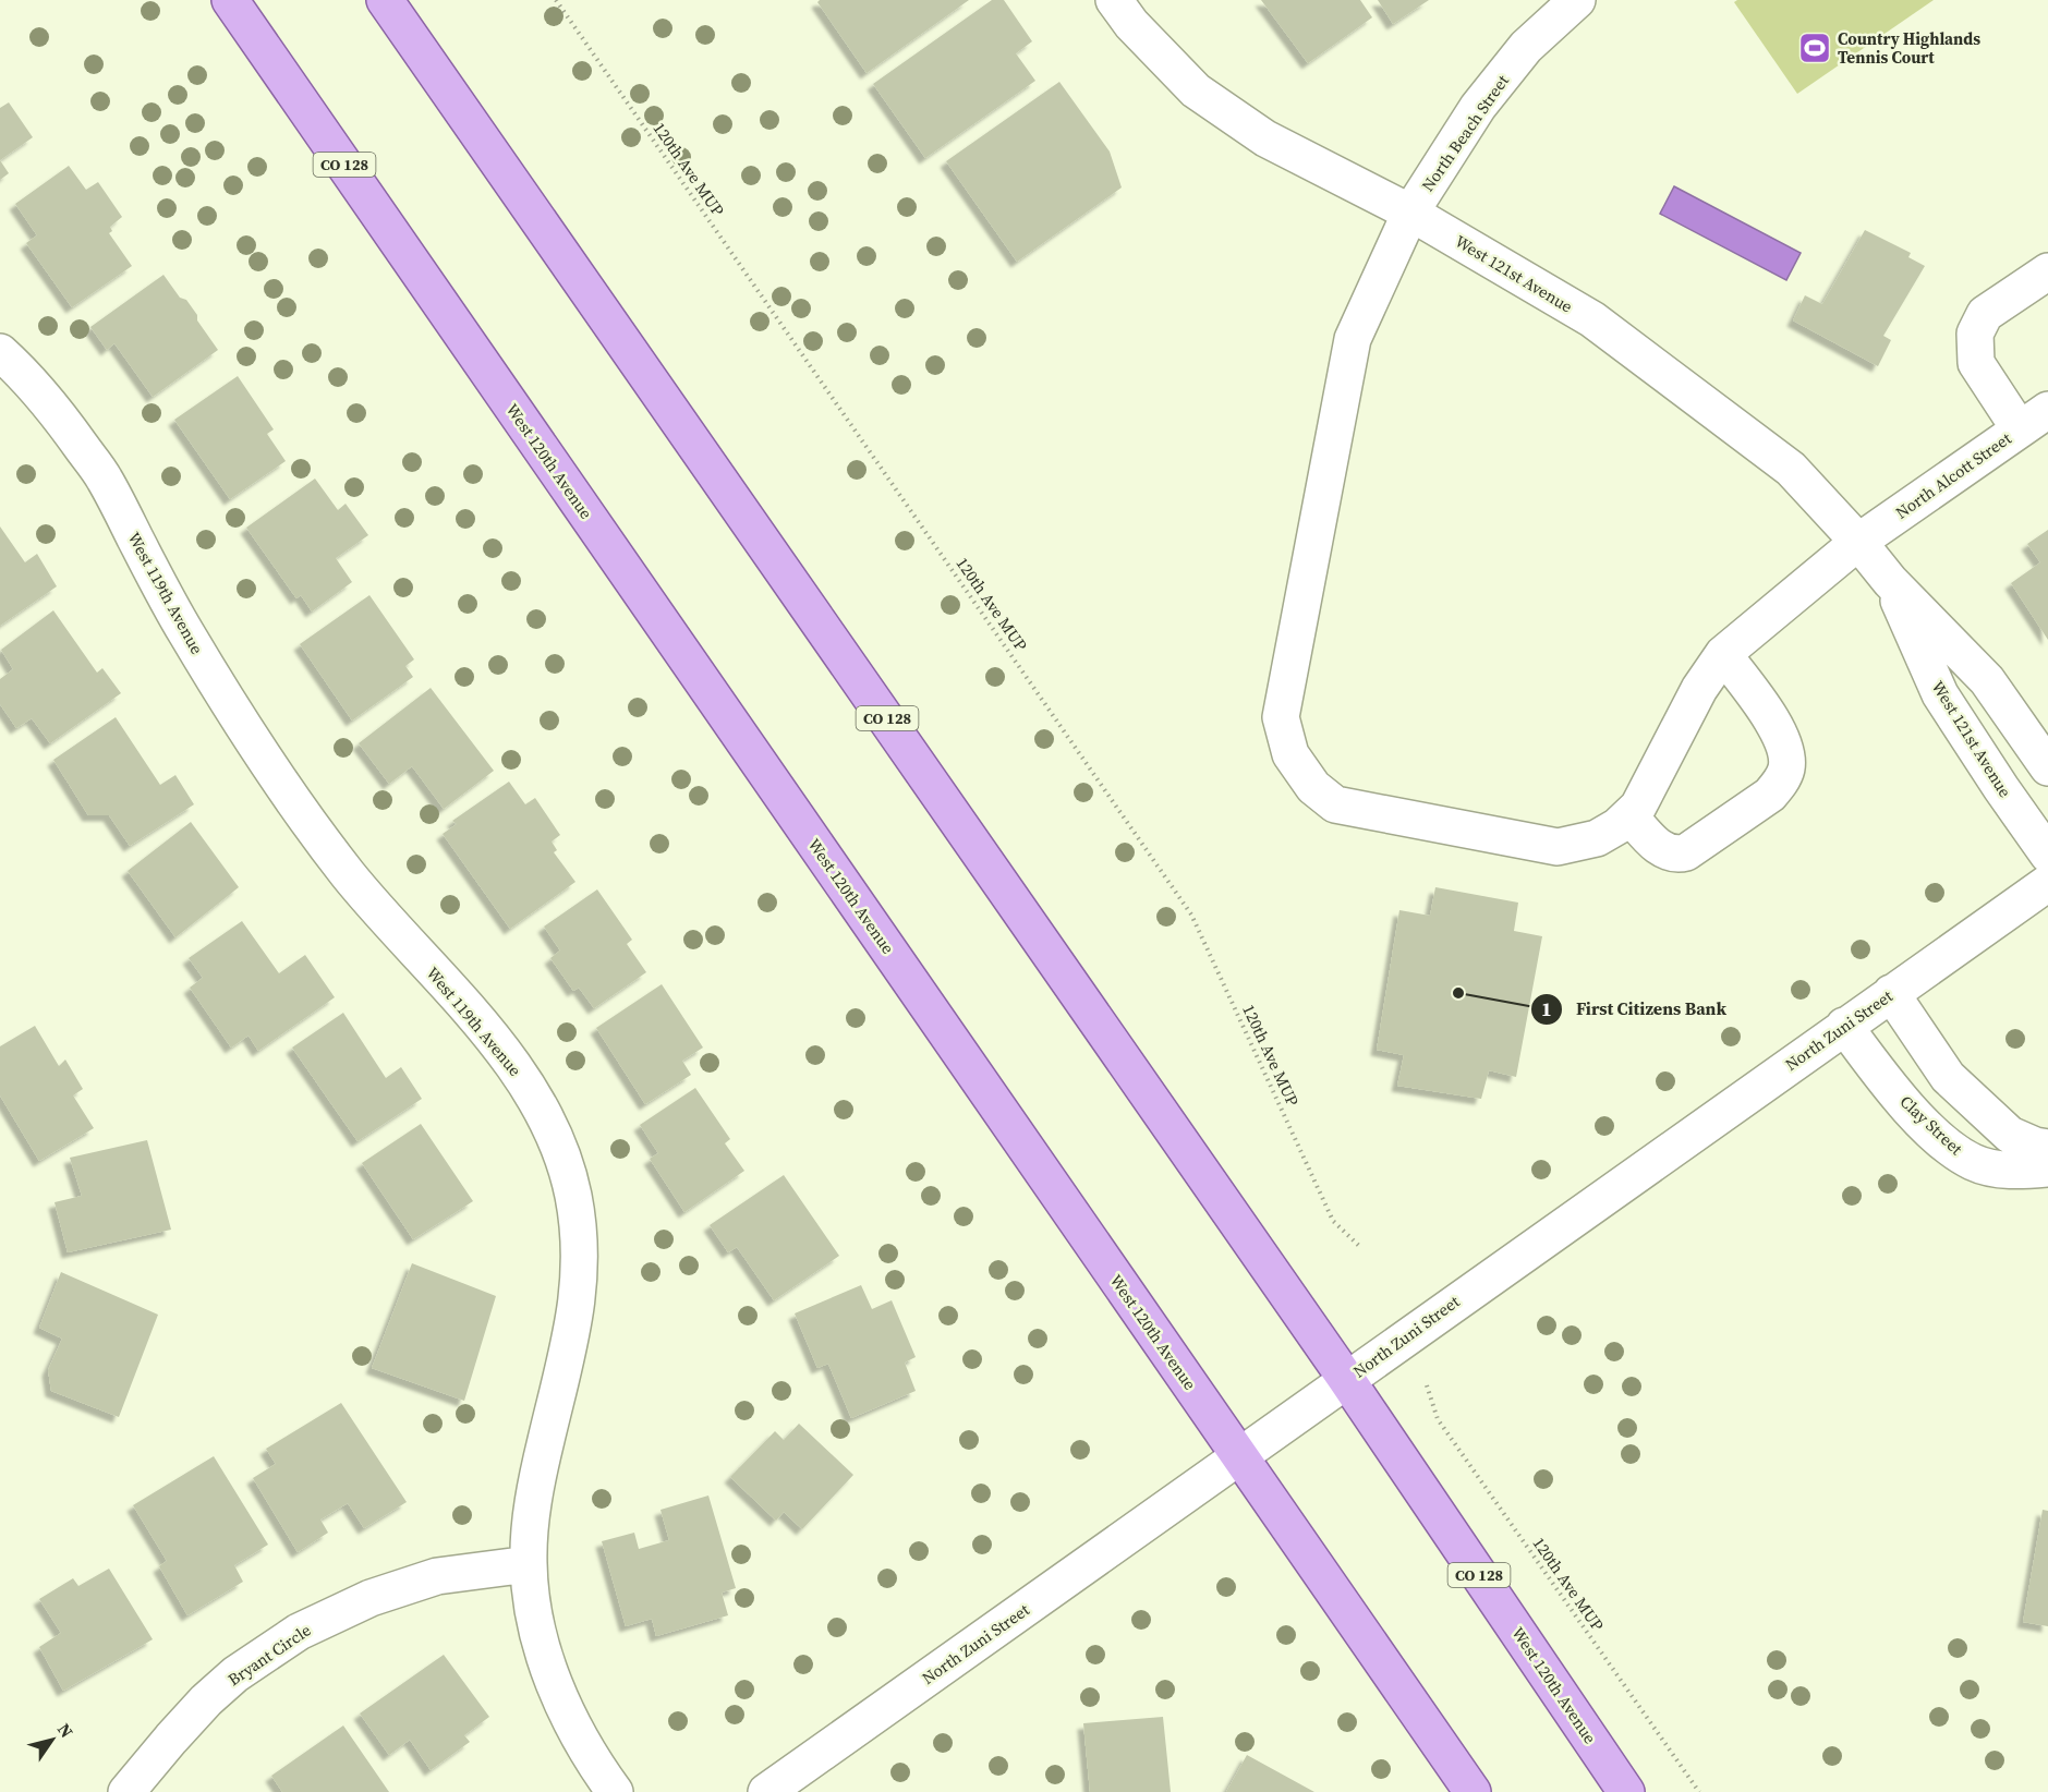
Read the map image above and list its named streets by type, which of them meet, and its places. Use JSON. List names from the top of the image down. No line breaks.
{"streets":{"main road":["CO 128","West 120th Avenue"],"street":["North Beach Street","West 121st Avenue","North Alcott Street","West 119th Avenue","North Zuni Street","Clay Street","Bryant Circle"],"path":["120th Ave MUP"]},"crossings":[["North Beach Street","West 121st Avenue"],["North Beach Street","North Alcott Street"],["West 121st Avenue","North Alcott Street"],["West 120th Avenue","North Zuni Street"],["West 119th Avenue","Bryant Circle"],["North Zuni Street","Clay Street"]],"places":{"sports":["Country Highlands Tennis Court"],"other":["First Citizens Bank"]},"north":"top right"}
